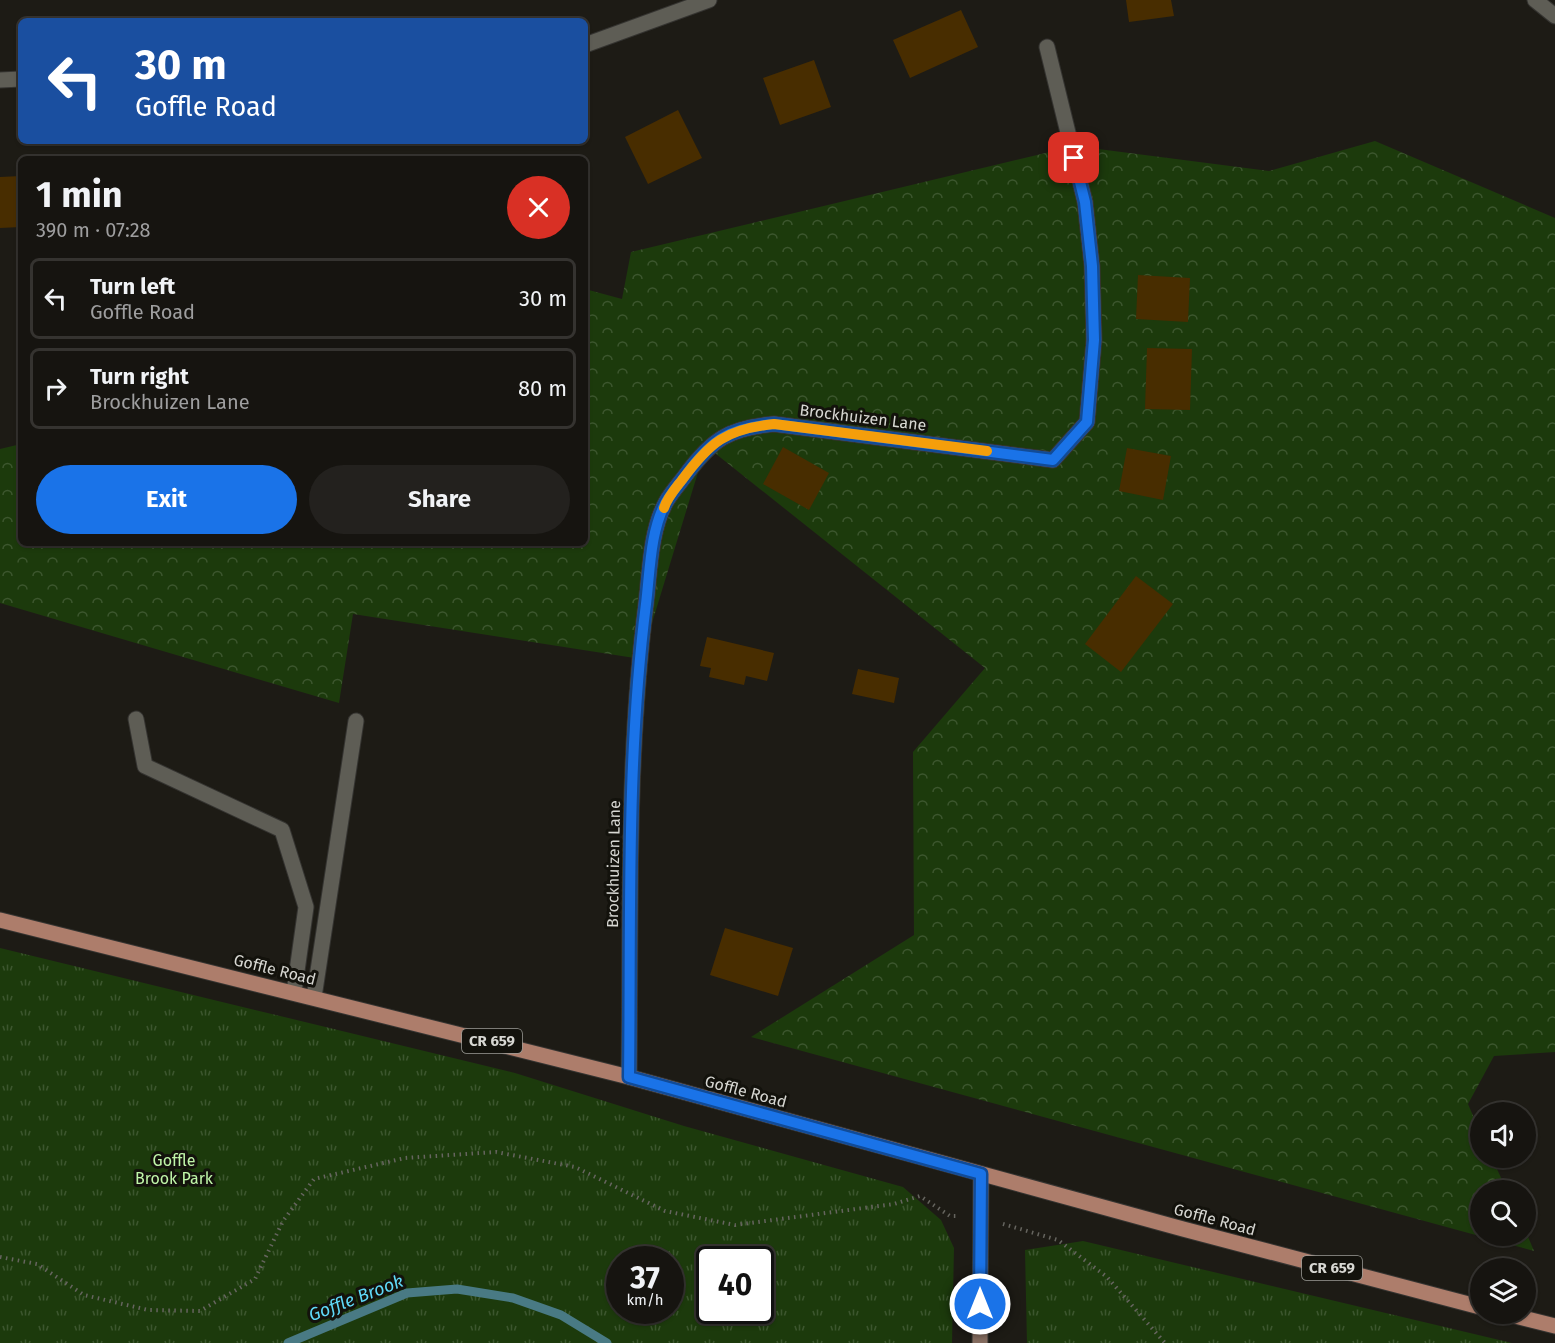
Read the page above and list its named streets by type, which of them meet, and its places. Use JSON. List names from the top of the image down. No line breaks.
{"streets":{"main road":["Goffle Road","CR 659"],"street":["Brockhuizen Lane"]},"crossings":[["Brockhuizen Lane","Goffle Road"]],"water":["Goffle Brook"],"parks":["Goffle Brook Park"],"page":{"turn":["30 m","Goffle Road"],"heading":["1 min","390 m · 07:28"],"list":[{"name":"Turn left","note":"Goffle Road","value":"30 m"},{"name":"Turn right","note":"Brockhuizen Lane","value":"80 m"}],"buttons":["Exit","Share"],"speed":"37 km/h","limit":"40"}}
